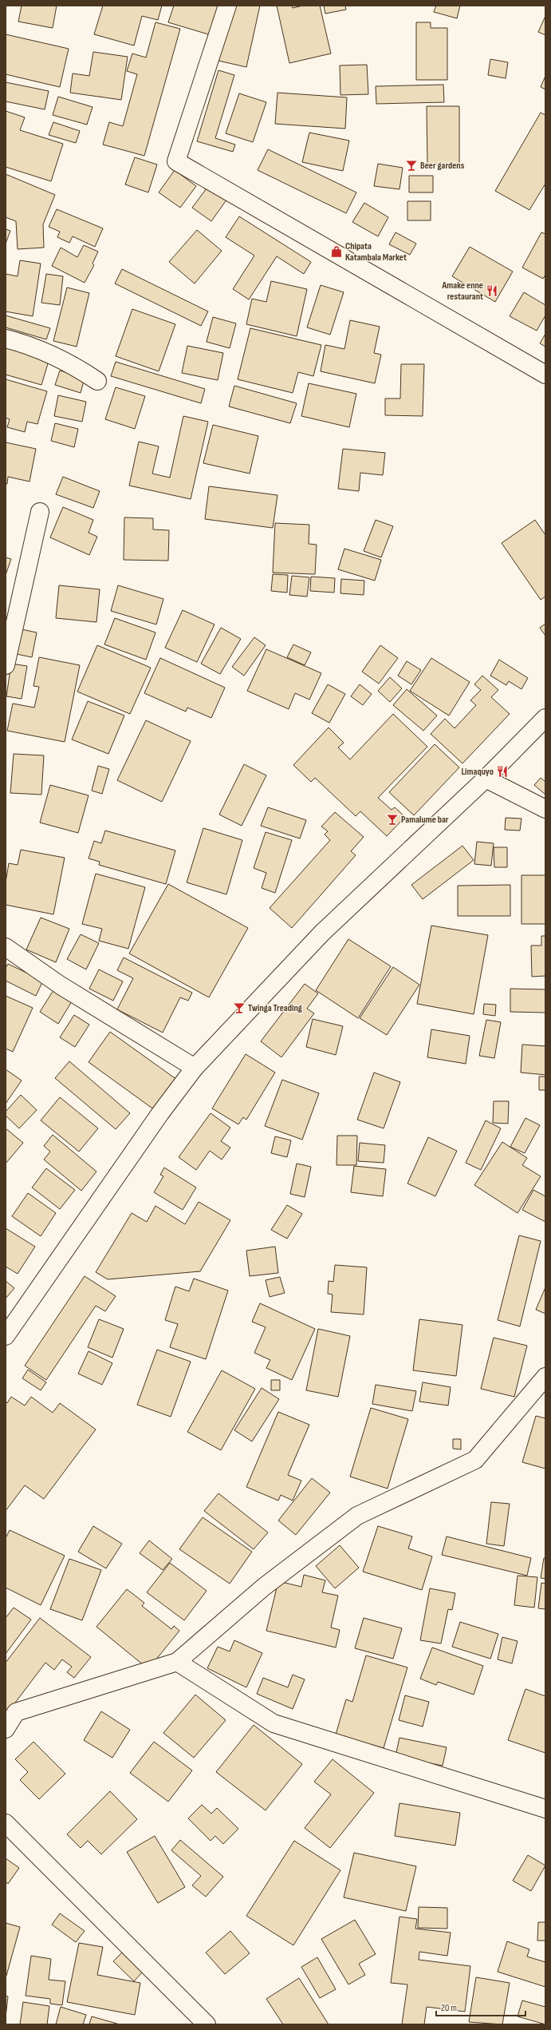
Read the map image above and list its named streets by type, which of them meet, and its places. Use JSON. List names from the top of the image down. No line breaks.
{"places":{"bar":["Beer gardens","Pamalume bar","Twinga Treading"],"shop":["Chipata Katambala Market"],"restaurant":["Amake enne restaurant","Limaquyo"]},"scale_bar":"20 m"}
